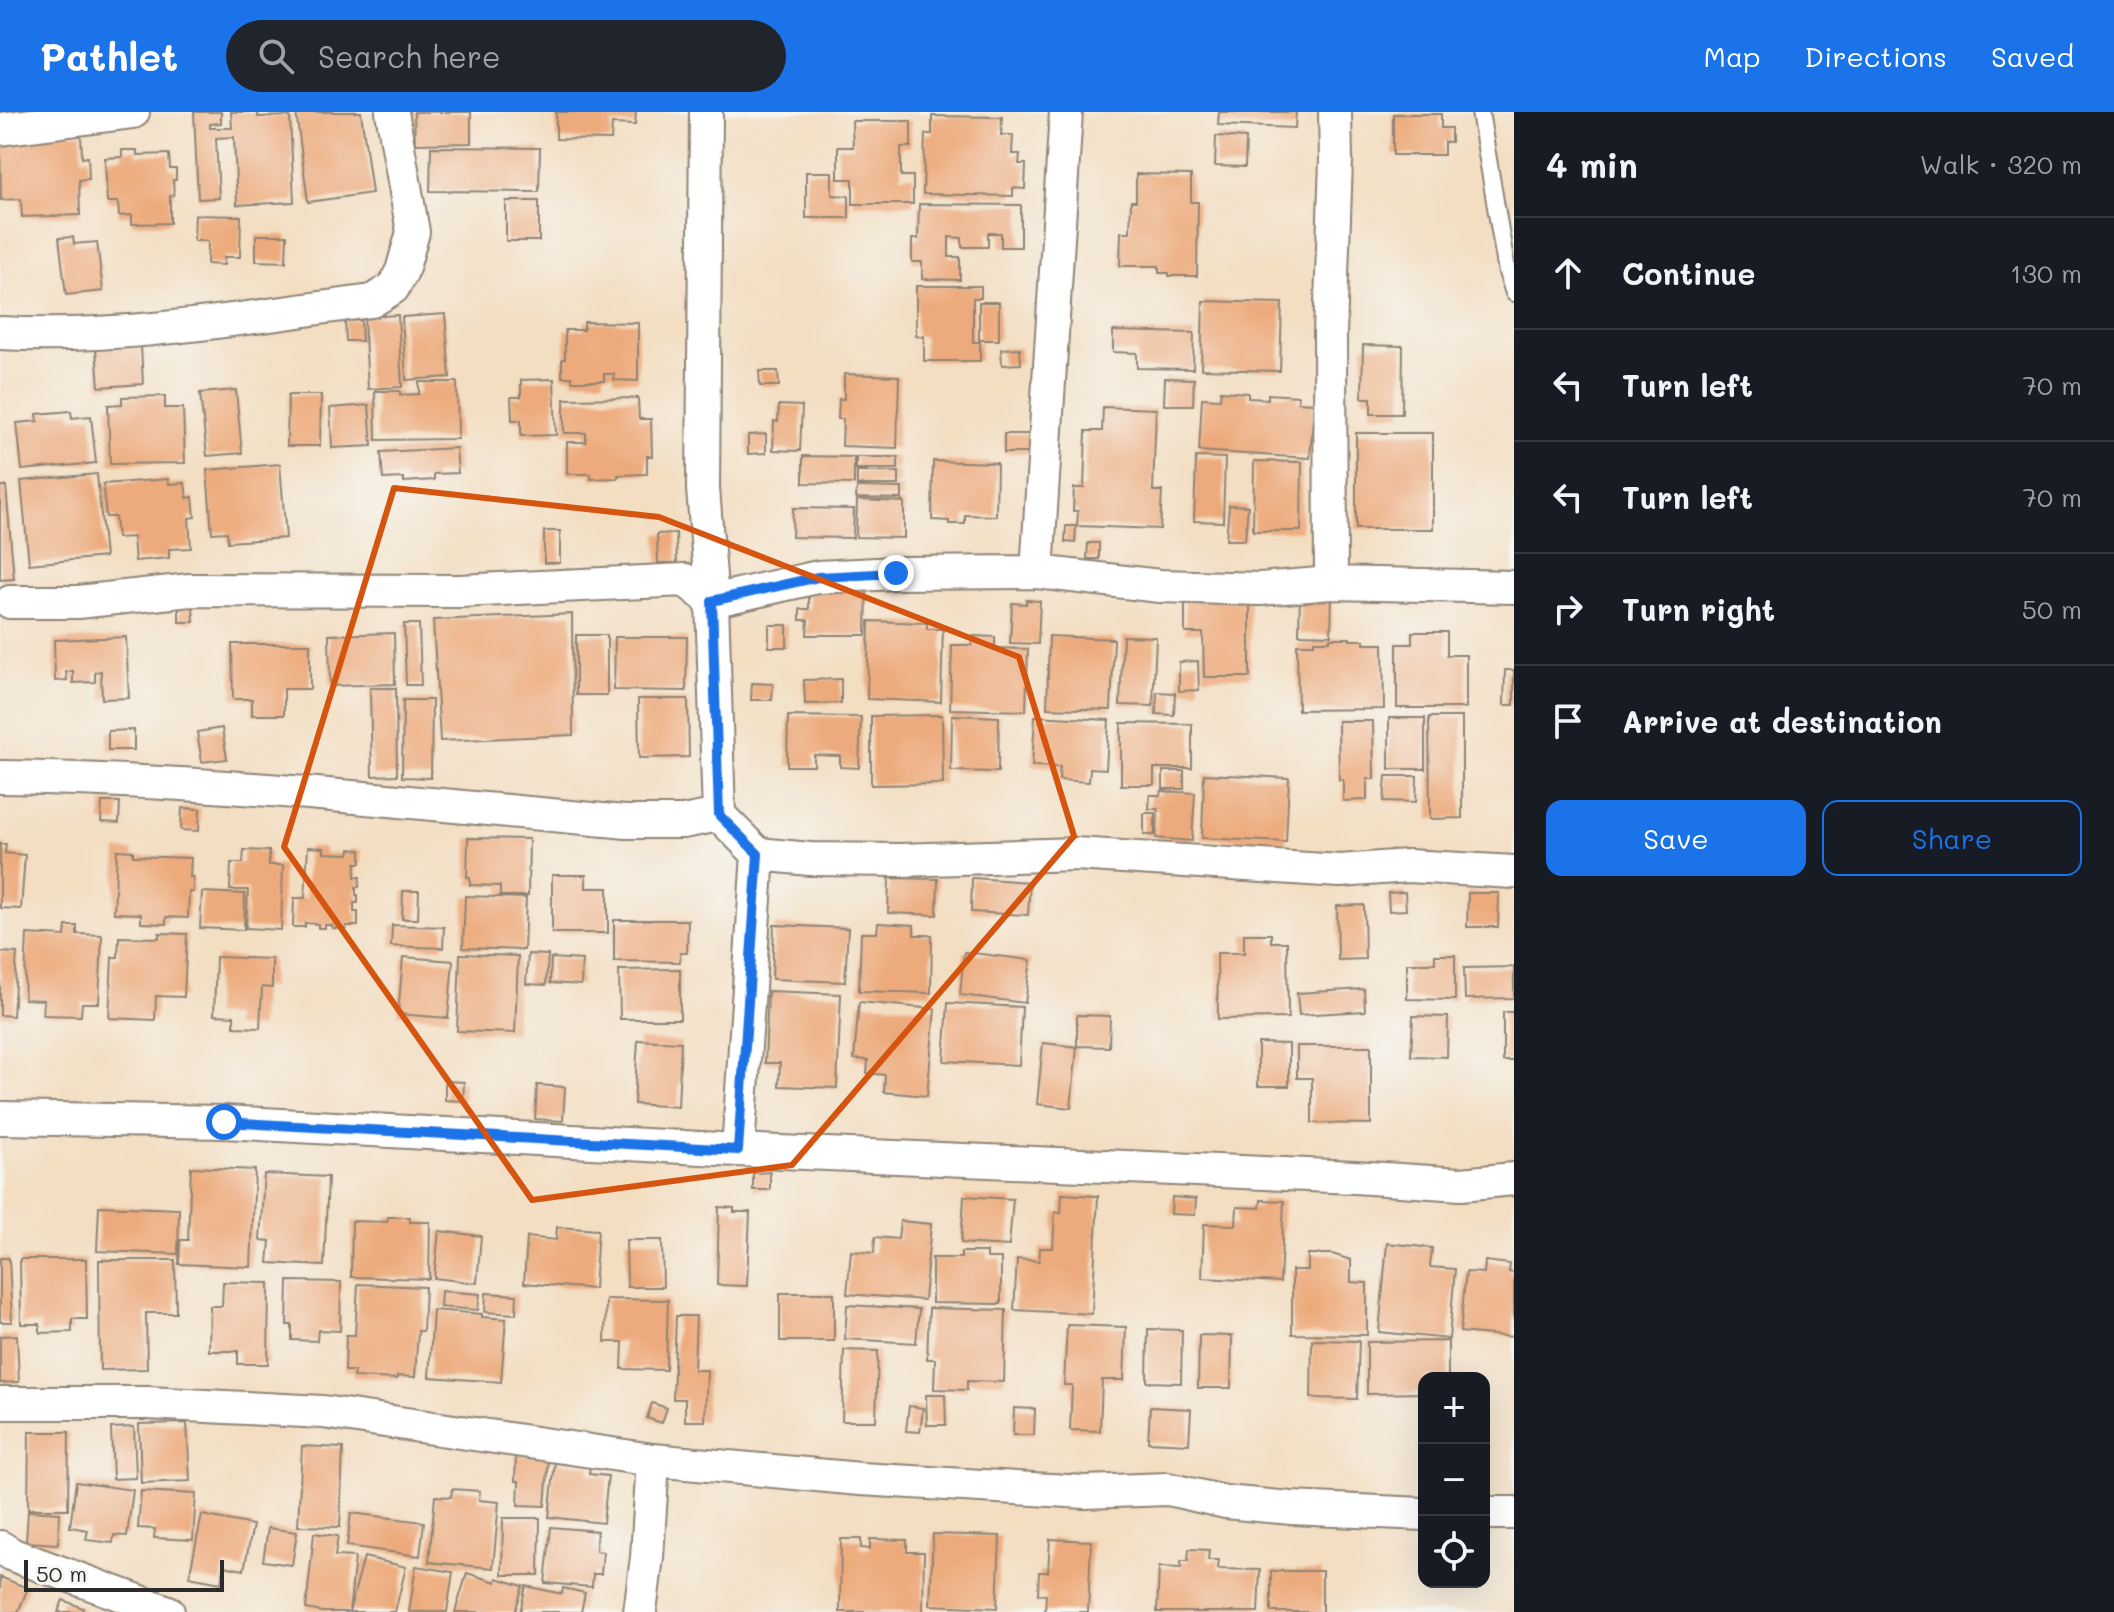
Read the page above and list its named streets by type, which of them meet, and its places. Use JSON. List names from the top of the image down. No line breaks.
{"scale_bar":"50 m","page":{"header":"Pathlet","search":"Search here","nav":["Map","Directions","Saved"],"heading":["4 min","Walk · 320 m"],"list":[["Continue","130 m"],["Turn left","70 m"],["Turn left","70 m"],["Turn right","50 m"],"Arrive at destination"],"buttons":["Save","Share"],"map_buttons":["+","−"],"scale":"50 m"}}
